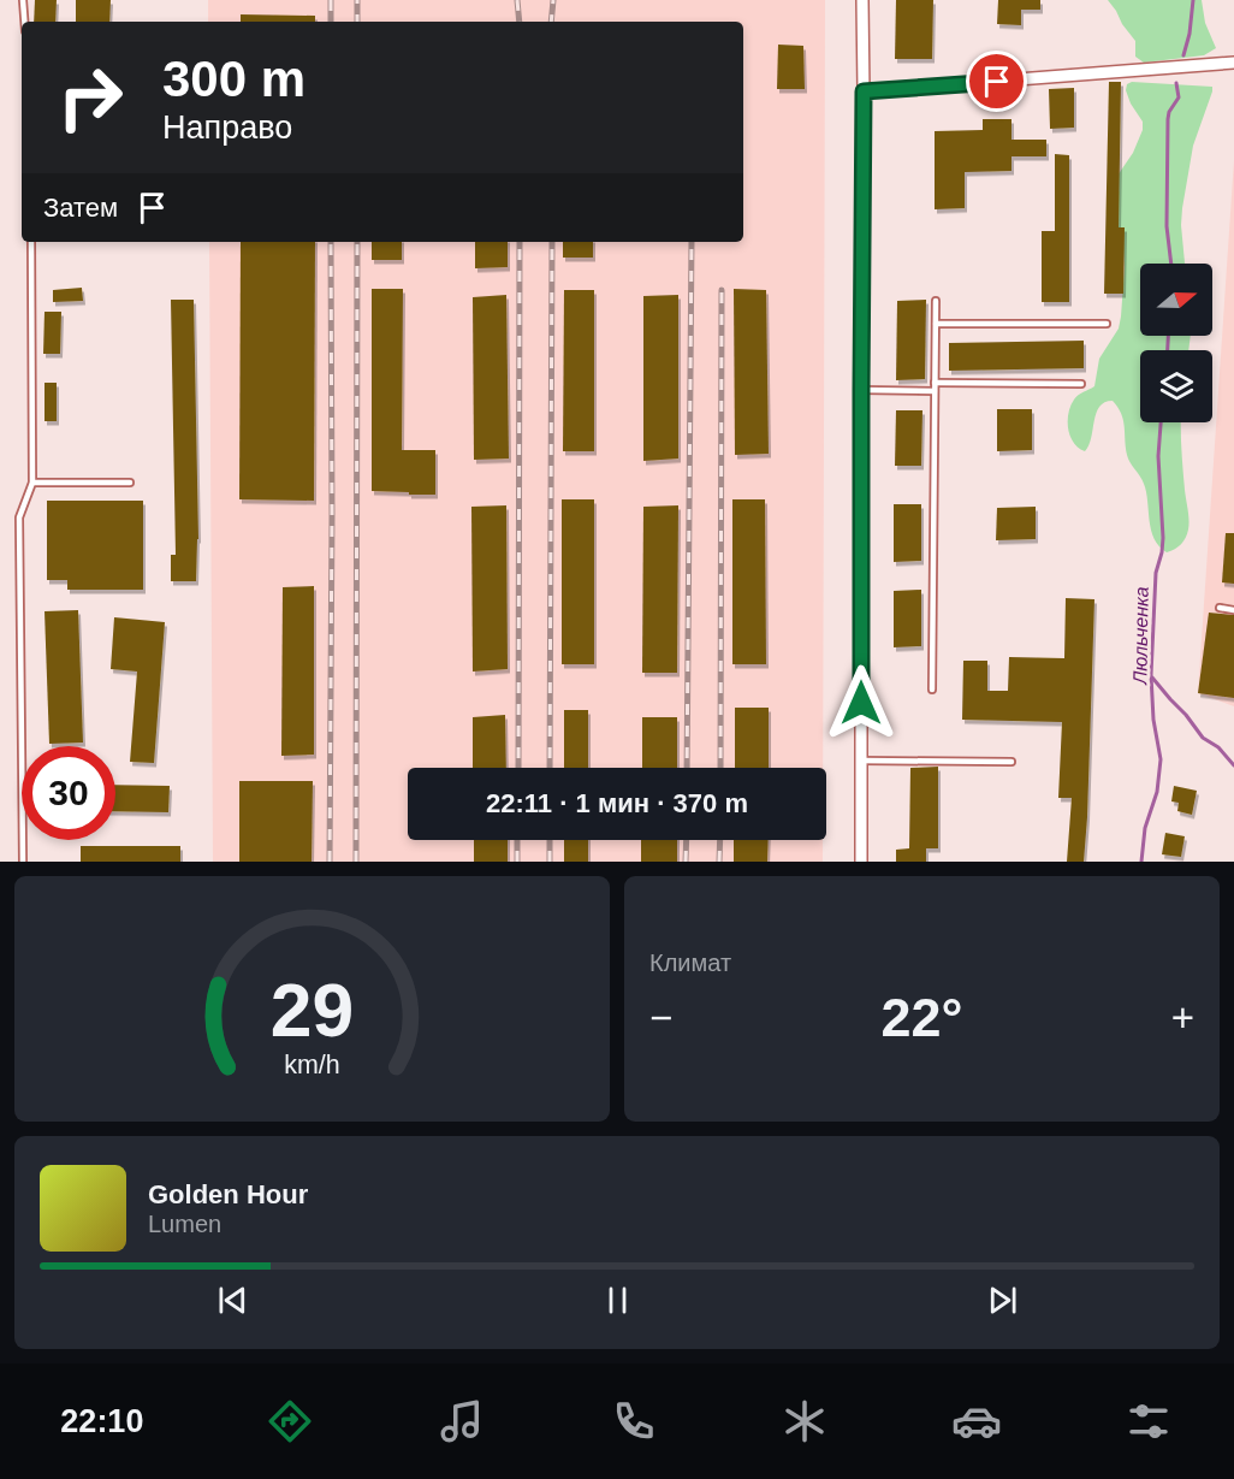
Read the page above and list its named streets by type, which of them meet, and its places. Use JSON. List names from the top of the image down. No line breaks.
{"water":["Люльченка"],"north":"right","page":{"turn":["300 m","Направо"],"then":"Затем","limit":"30","trip":"22:11 · 1 мин · 370 m","tile":"Климат","heat":["−","22°","+"],"song":["Golden Hour","Lumen"],"tabs":"22:10","gauge":["29","km/h"]}}
